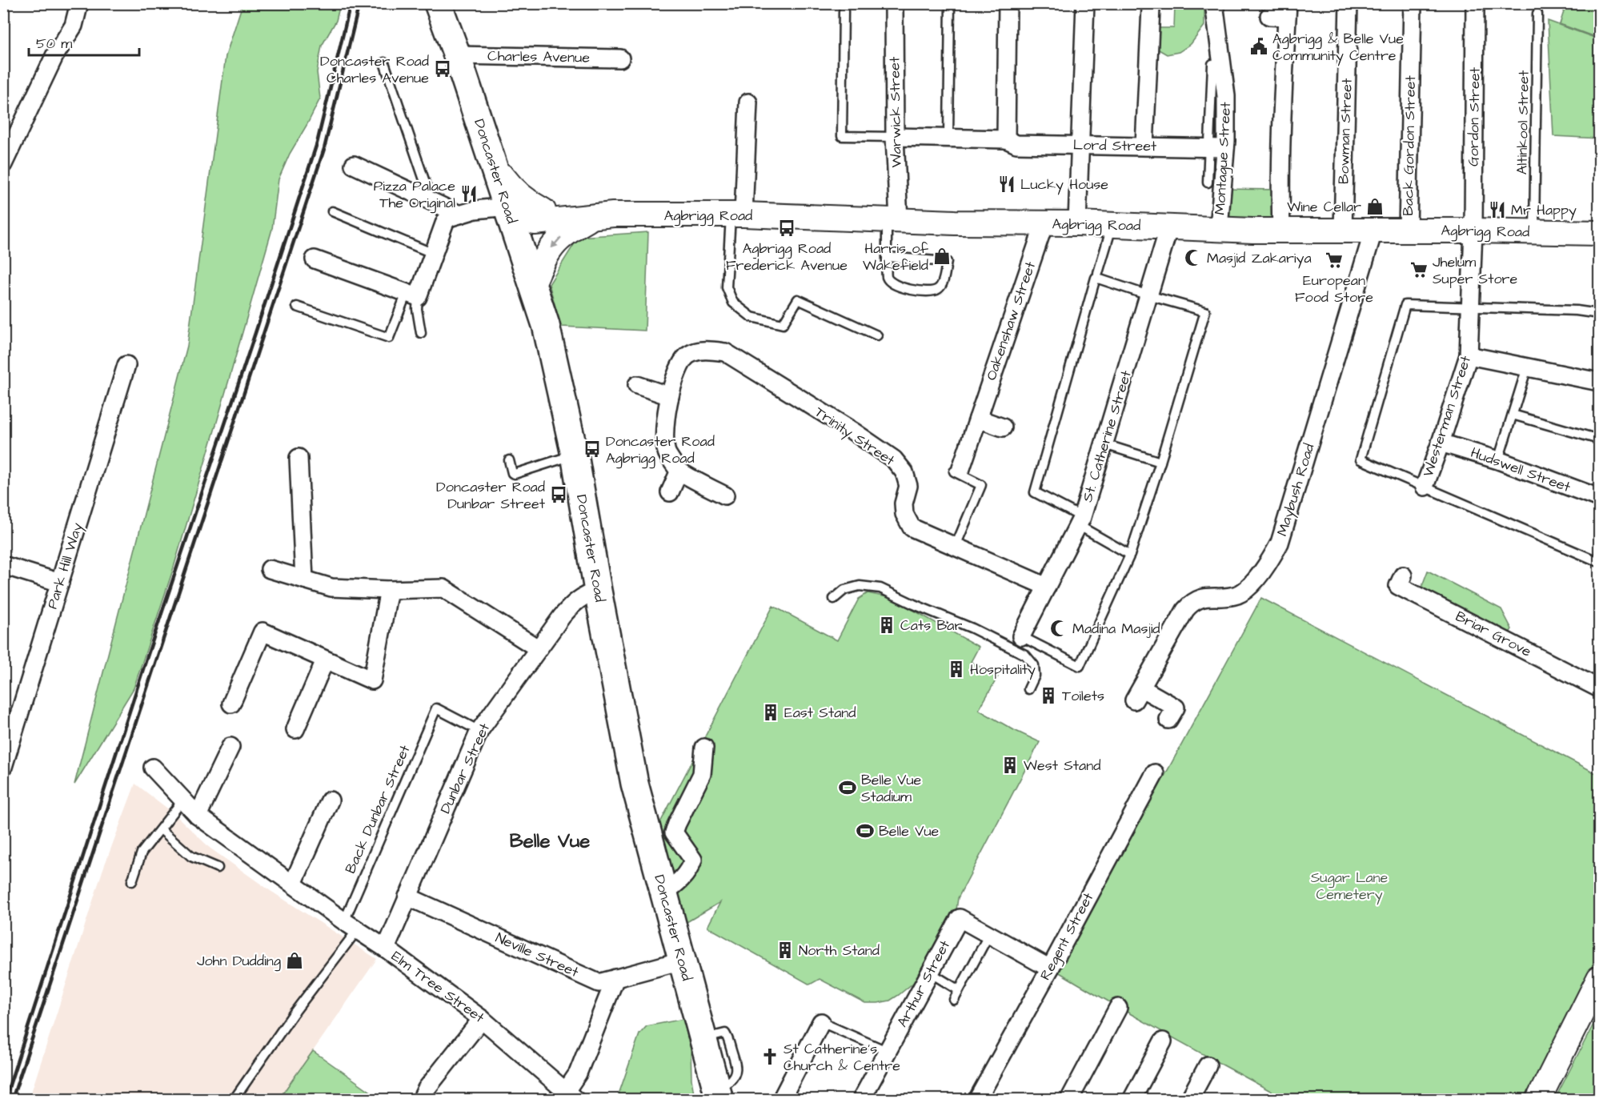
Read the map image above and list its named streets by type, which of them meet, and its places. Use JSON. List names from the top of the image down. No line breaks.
{"streets":{"highway":["Doncaster Road"],"main road":["Agbrigg Road"],"street":["Charles Avenue","Warwick Street","Gordon Street","Bowman Street","Lord Street","Back Gordon Street","Montague Street","Oakenshaw Street","Westerman Street","Trinity Street","St. Catherine Street","Hudswell Street","Maybush Road","Park Hill Way","Briar Grove","Dunbar Street","Regent Street","Neville Street","Arthur Street","Elm Tree Street"],"lane":["Altinkool Street","Back Dunbar Street"]},"crossings":[["Charles Avenue","Doncaster Road"],["Warwick Street","Lord Street"],["Warwick Street","Agbrigg Road"],["Gordon Street","Agbrigg Road"],["Gordon Street","Westerman Street"],["Altinkool Street","Agbrigg Road"],["Bowman Street","Agbrigg Road"],["Lord Street","Montague Street"],["Back Gordon Street","Agbrigg Road"],["Montague Street","Agbrigg Road"],["Doncaster Road","Agbrigg Road"],["Doncaster Road","Dunbar Street"],["Agbrigg Road","Oakenshaw Street"],["Agbrigg Road","Westerman Street"],["Agbrigg Road","St. Catherine Street"],["Agbrigg Road","Maybush Road"],["Westerman Street","Hudswell Street"],["Trinity Street","St. Catherine Street"],["Dunbar Street","Back Dunbar Street"],["Dunbar Street","Neville Street"],["Dunbar Street","Elm Tree Street"],["Back Dunbar Street","Elm Tree Street"]],"districts":["Belle Vue"],"parks":["Sugar Lane Cemetery"],"places":{"public building":["Agbrigg & Belle Vue Community Centre"],"bus stop":["Doncaster Road Charles Avenue","Agbrigg Road Frederick Avenue","Doncaster Road Agbrigg Road","Doncaster Road Dunbar Street"],"restaurant":["Lucky House","Pizza Palace The Original","Mr Happy"],"shop":["Wine Cellar","Harris of Wakefield","John Dudding"],"mosque":["Masjid Zakariya","Madina Masjid"],"supermarket":["European Food Store","Jhelum Super Store"],"building":["Cats Bar","Hospitality","Toilets","East Stand","West Stand","North Stand"],"sports":["Belle Vue Stadium","Belle Vue"],"church":["St Catherine's Church & Centre"]},"scale_bar":"50 m"}
